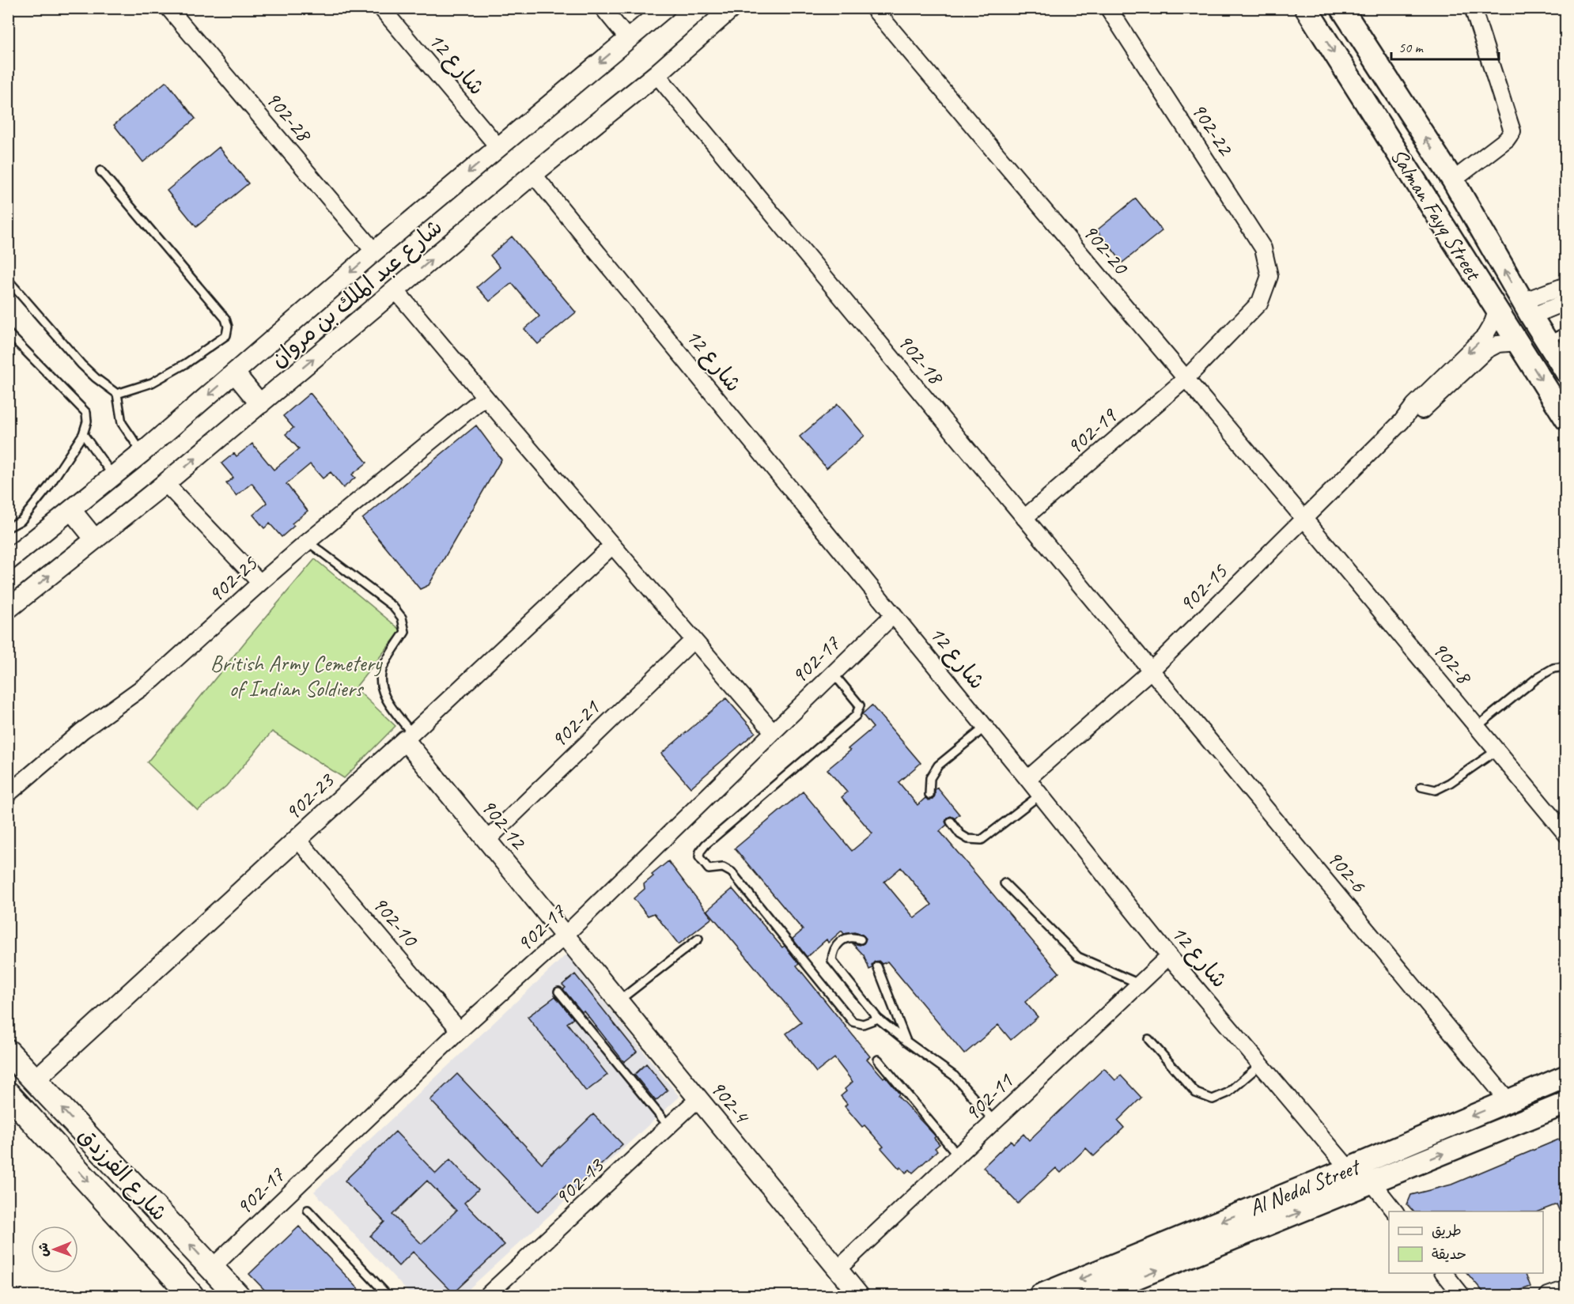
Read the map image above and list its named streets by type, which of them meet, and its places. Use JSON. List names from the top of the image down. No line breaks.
{"streets":{"main road":["Salman Fayq Street","شارع الفرزدق","Al Nedal Street"],"street":["شارع 12","902-28","902-22","902-20","شارع عبد الملك بن مروان","902-18","902-19","902-25","902-15","902-17","902-8","902-21","902-23","902-12","902-6","902-10","902-11","902-4","902-13"]},"crossings":[["شارع 12","شارع عبد الملك بن مروان"],["شارع 12","902-15"],["شارع 12","902-17"],["شارع 12","902-11"],["شارع 12","Al Nedal Street"],["902-28","شارع عبد الملك بن مروان"],["902-22","902-19"],["Salman Fayq Street","902-15"],["902-20","902-19"],["902-20","902-15"],["902-20","902-8"],["شارع عبد الملك بن مروان","902-18"],["902-18","902-19"],["902-18","902-15"],["902-18","902-6"],["902-15","902-8"],["902-15","902-6"],["902-17","902-12"],["902-17","902-10"],["902-17","902-4"],["902-17","شارع الفرزدق"],["902-21","902-12"],["902-23","902-12"],["902-23","902-10"],["902-23","شارع الفرزدق"],["902-12","902-4"],["902-6","Al Nedal Street"],["902-11","902-4"],["902-4","902-13"]],"parks":["British Army Cemetery of Indian Soldiers"],"legend":["طريق","حديقة"],"scale_bar":"50 m","north":"left"}
